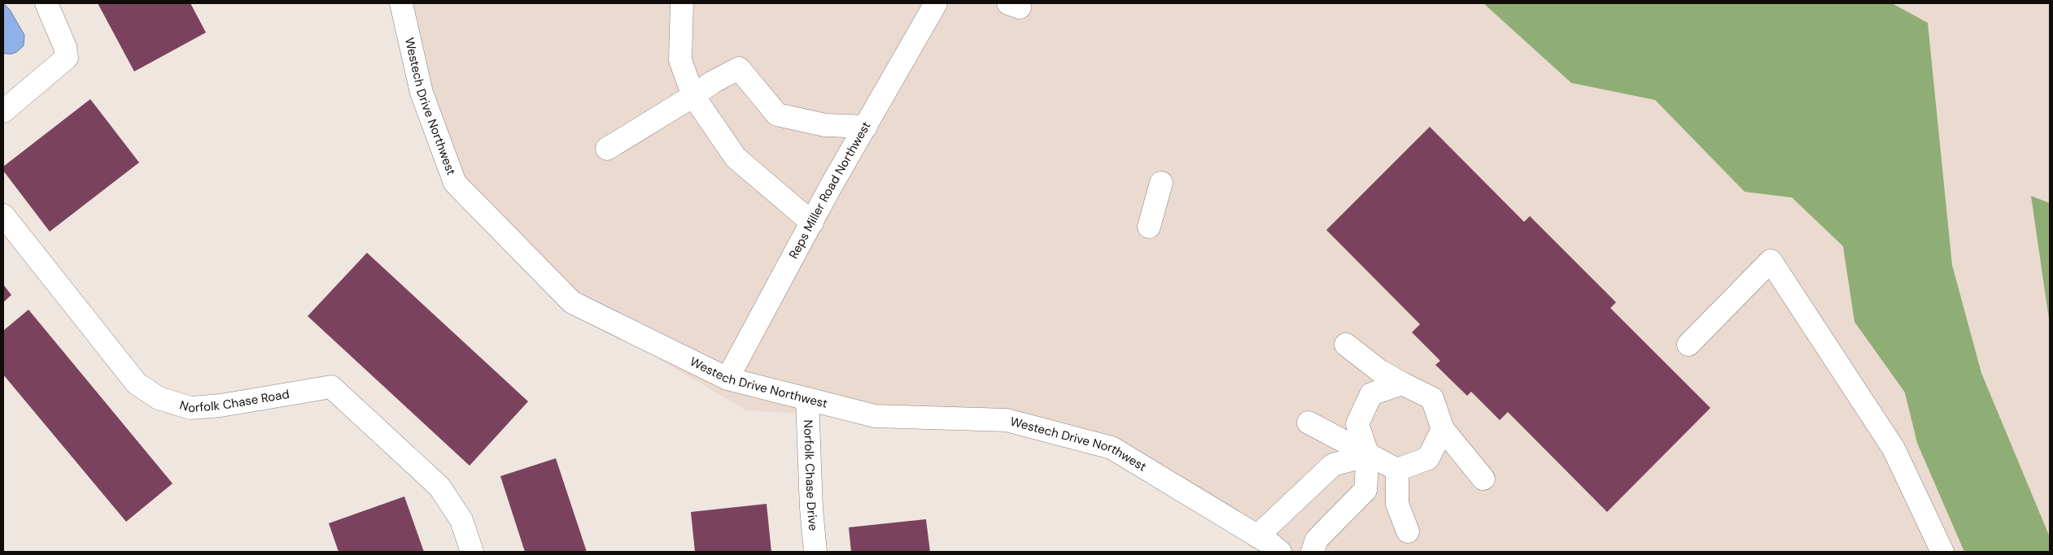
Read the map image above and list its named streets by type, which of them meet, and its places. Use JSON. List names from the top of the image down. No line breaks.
{"streets":{"street":["Westech Drive Northwest","Reps Miller Road Northwest","Norfolk Chase Road","Norfolk Chase Drive"]},"crossings":[["Westech Drive Northwest","Reps Miller Road Northwest"],["Westech Drive Northwest","Norfolk Chase Drive"]]}
